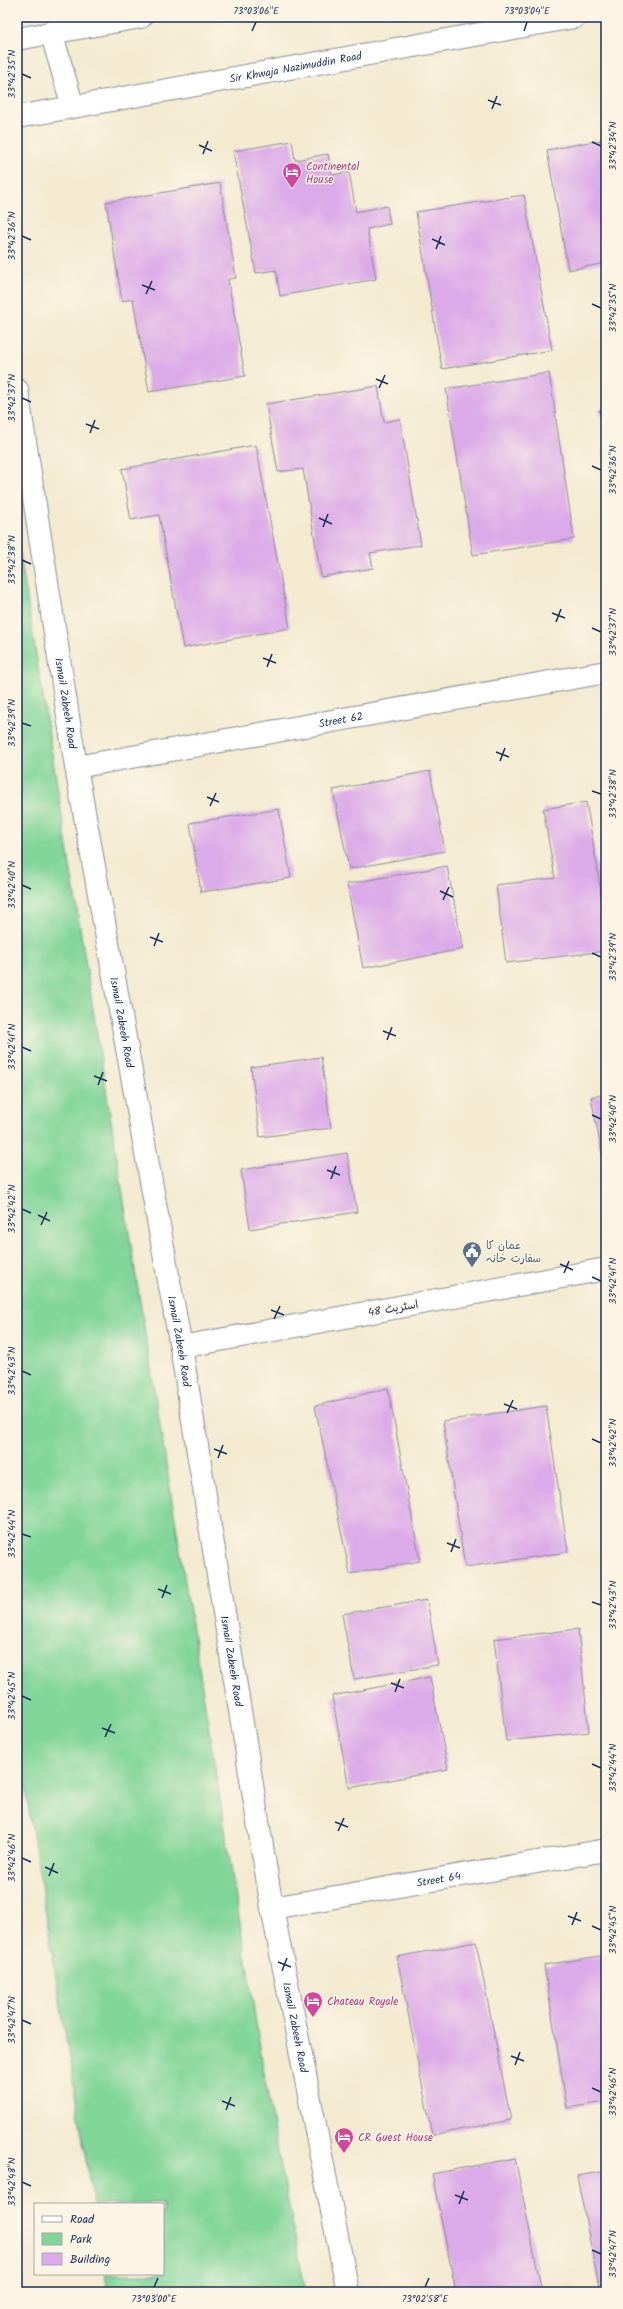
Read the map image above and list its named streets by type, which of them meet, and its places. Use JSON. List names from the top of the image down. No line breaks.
{"streets":{"street":["Sir Khwaja Nazimuddin Road","Ismail Zabeeh Road","Street 62","اسٹریٹ 48","Street 64"]},"crossings":[["Ismail Zabeeh Road","Street 62"],["Ismail Zabeeh Road","اسٹریٹ 48"],["Ismail Zabeeh Road","Street 64"]],"places":{"hotel":["Continental House","Chateau Royale","CR Guest House"],"public building":["عمان کا سفارت خانہ"]},"legend":["Road","Park","Building"],"coordinates":["73°03'06\"E","73°03'04\"E","33°42'35\"N","33°42'34\"N","33°42'36\"N","33°42'37\"N","33°42'38\"N","33°42'39\"N","33°42'40\"N","33°42'41\"N","33°42'42\"N","33°42'43\"N","33°42'44\"N","33°42'45\"N","33°42'46\"N","33°42'47\"N","33°42'48\"N","73°03'00\"E","73°02'58\"E"]}
